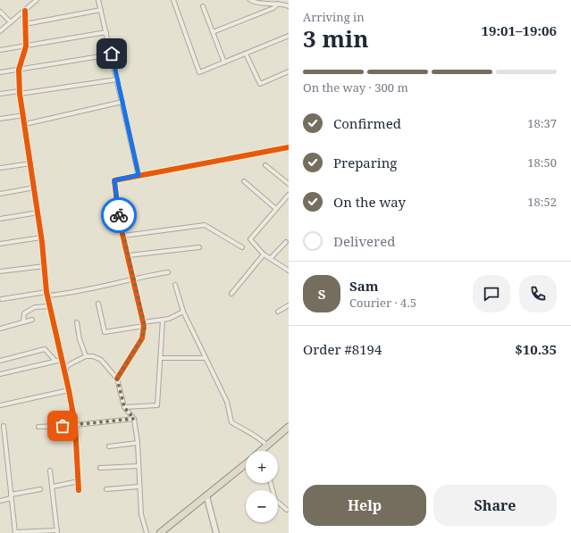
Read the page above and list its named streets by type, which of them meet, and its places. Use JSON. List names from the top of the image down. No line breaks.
{"page":{"heading":["3 min","Arriving in","19:01–19:06"],"panel":["Sam","Courier · 4.5","Order #8194","$10.35"],"bar":"On the way · 300 m","list":[["Confirmed","18:37"],["Preparing","18:50"],["On the way","18:52"],"Delivered"],"round":"S","map_buttons":["+","−"],"buttons":["Help","Share"]}}
